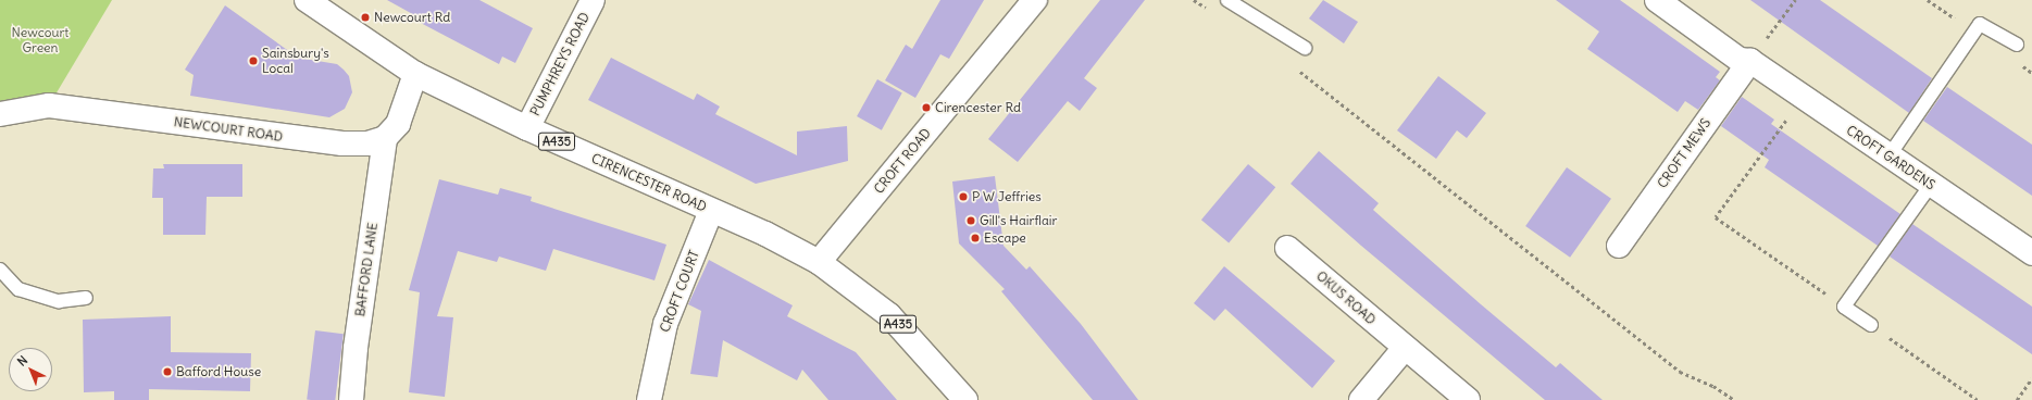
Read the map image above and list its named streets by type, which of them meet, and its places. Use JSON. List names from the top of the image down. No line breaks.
{"streets":{"street":["PUMPHREYS ROAD","NEWCOURT ROAD","A435","CROFT MEWS","CROFT GARDENS","CROFT ROAD","CIRENCESTER ROAD","BAFFORD LANE","CROFT COURT","OKUS ROAD"]},"crossings":[["PUMPHREYS ROAD","CIRENCESTER ROAD"],["NEWCOURT ROAD","BAFFORD LANE"],["CROFT MEWS","CROFT GARDENS"],["CROFT ROAD","CIRENCESTER ROAD"],["CIRENCESTER ROAD","CROFT COURT"]],"parks":["Newcourt Green"],"places":["Newcourt Rd","Sainsbury's Local","Cirencester Rd","P W Jeffries","Gill's Hairflair","Escape","Bafford House"],"north":"top left"}
